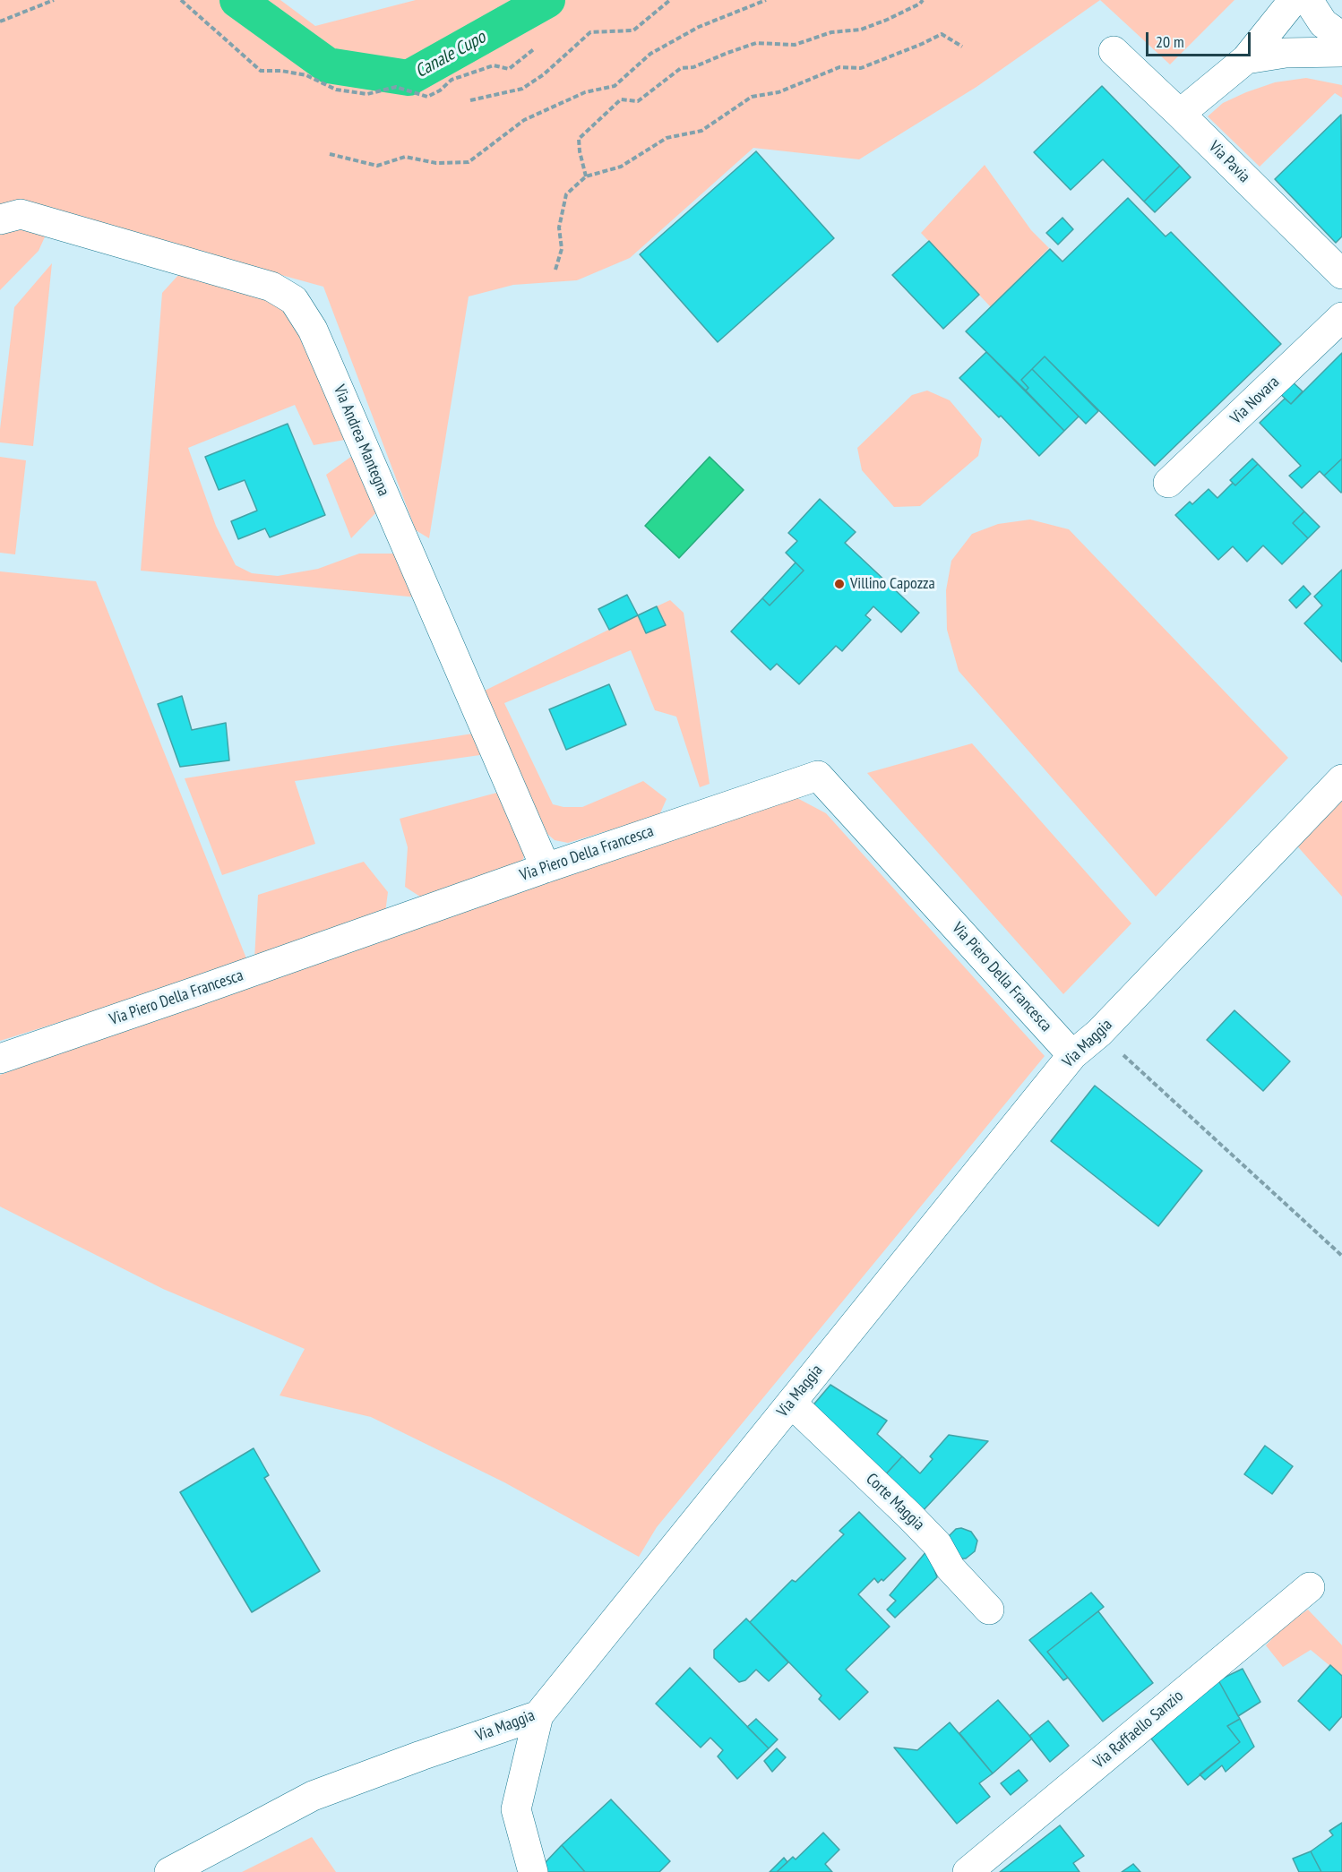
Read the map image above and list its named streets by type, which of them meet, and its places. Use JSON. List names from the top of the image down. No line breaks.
{"streets":{"street":["Via Pavia","Via Novara","Via Andrea Mantegna","Via Piero Della Francesca","Via Maggia","Corte Maggia","Via Raffaello Sanzio"]},"crossings":[["Via Andrea Mantegna","Via Piero Della Francesca"],["Via Piero Della Francesca","Via Maggia"],["Via Maggia","Corte Maggia"]],"water":["Canale Cupo"],"places":["Villino Capozza"],"scale_bar":"20 m"}
